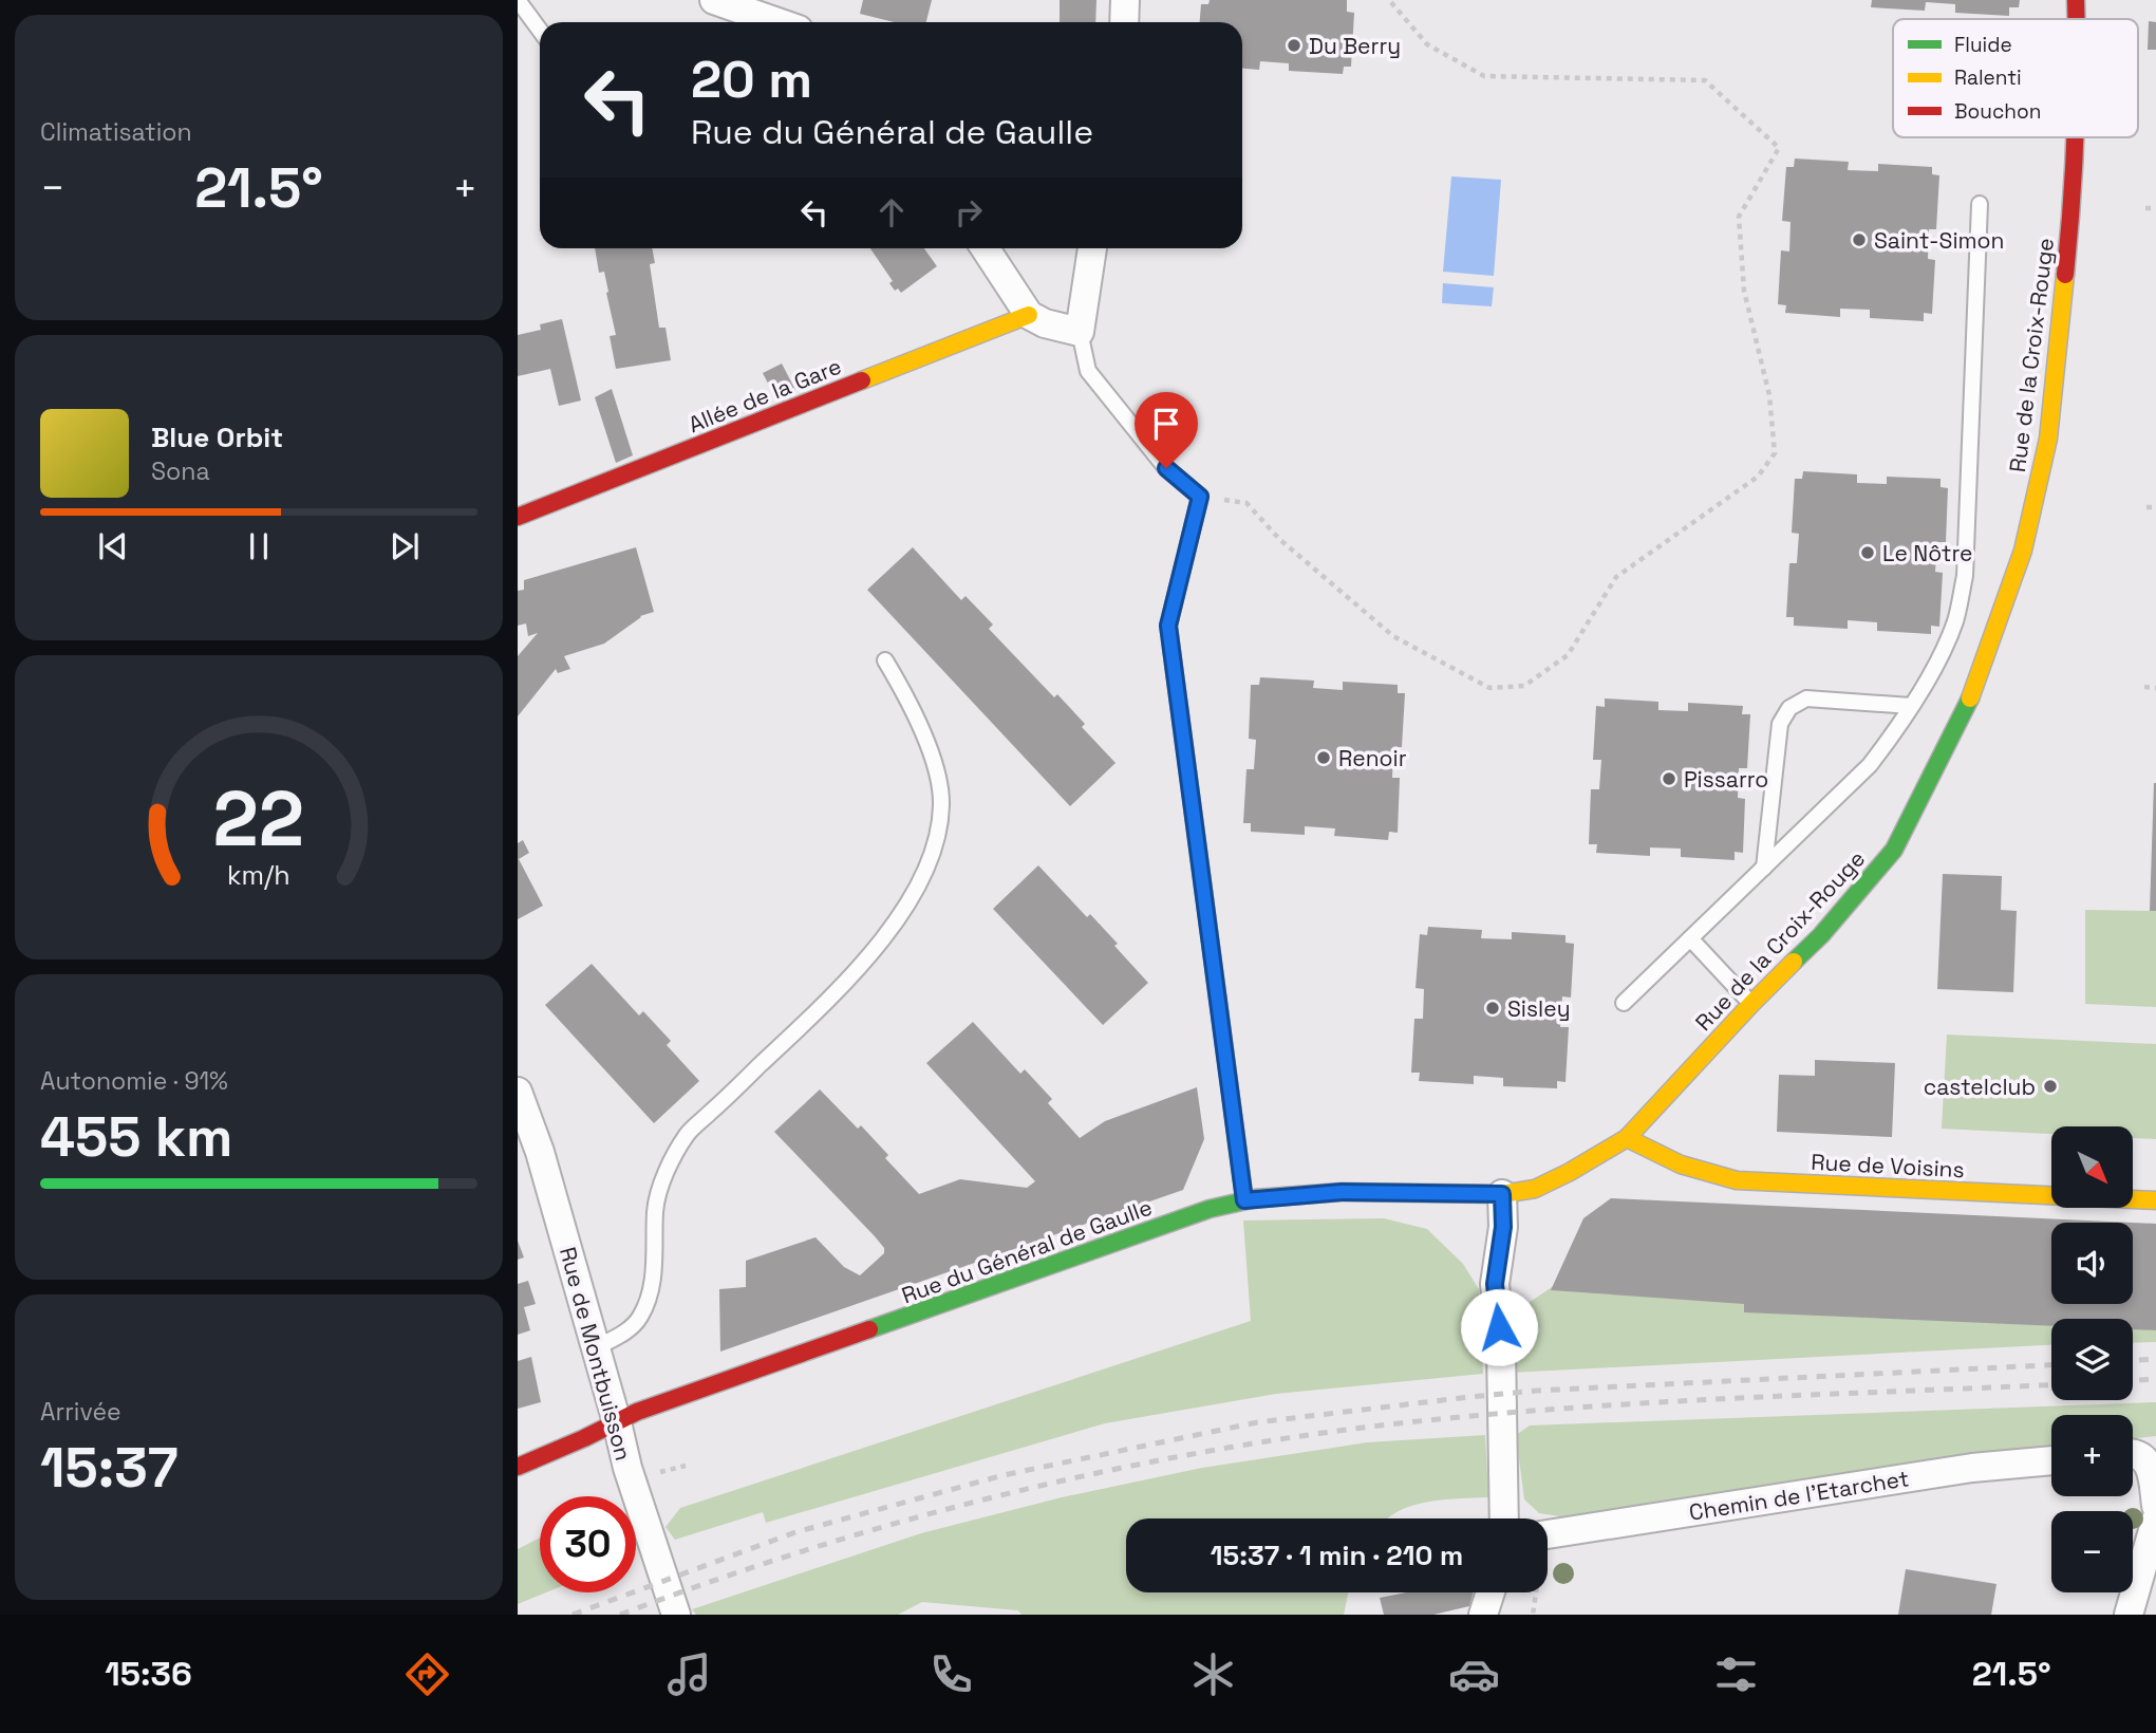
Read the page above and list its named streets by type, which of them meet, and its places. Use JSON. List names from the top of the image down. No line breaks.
{"streets":{"street":["Rue de la Croix-Rouge","Allée de la Gare","Rue de Voisins","Rue du Général de Gaulle","Rue de Montbuisson","Chemin de l'Etarchet"]},"crossings":[["Rue de la Croix-Rouge","Rue de Voisins"],["Rue de la Croix-Rouge","Rue du Général de Gaulle"],["Rue du Général de Gaulle","Rue de Montbuisson"]],"places":["Du Berry","Saint-Simon","Le Nôtre","Renoir","Pissarro","Sisley","castelclub"],"legend":["Fluide","Ralenti","Bouchon"],"north":"bottom right","page":{"tile":["Climatisation",["Autonomie · 91%","455 km"],["Arrivée","15:37"]],"turn":["20 m","Rue du Général de Gaulle"],"heat":["−","21.5°","+"],"song":["Blue Orbit","Sona"],"map_buttons":["+","−"],"limit":"30","trip":"15:37 · 1 min · 210 m","tabs":["15:36","21.5°"],"gauge":["22","km/h"]}}
